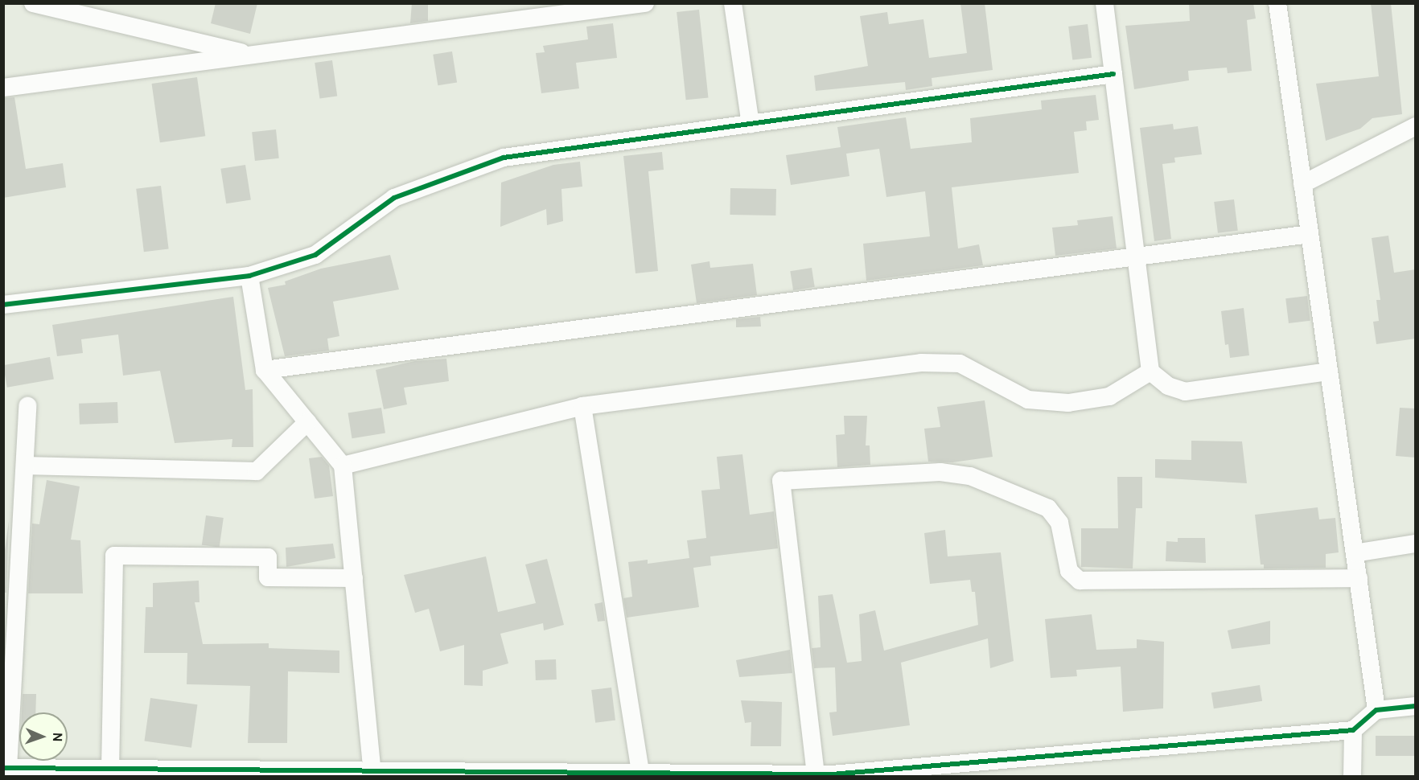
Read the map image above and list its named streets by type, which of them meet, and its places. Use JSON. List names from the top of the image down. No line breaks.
{"north":"right"}
